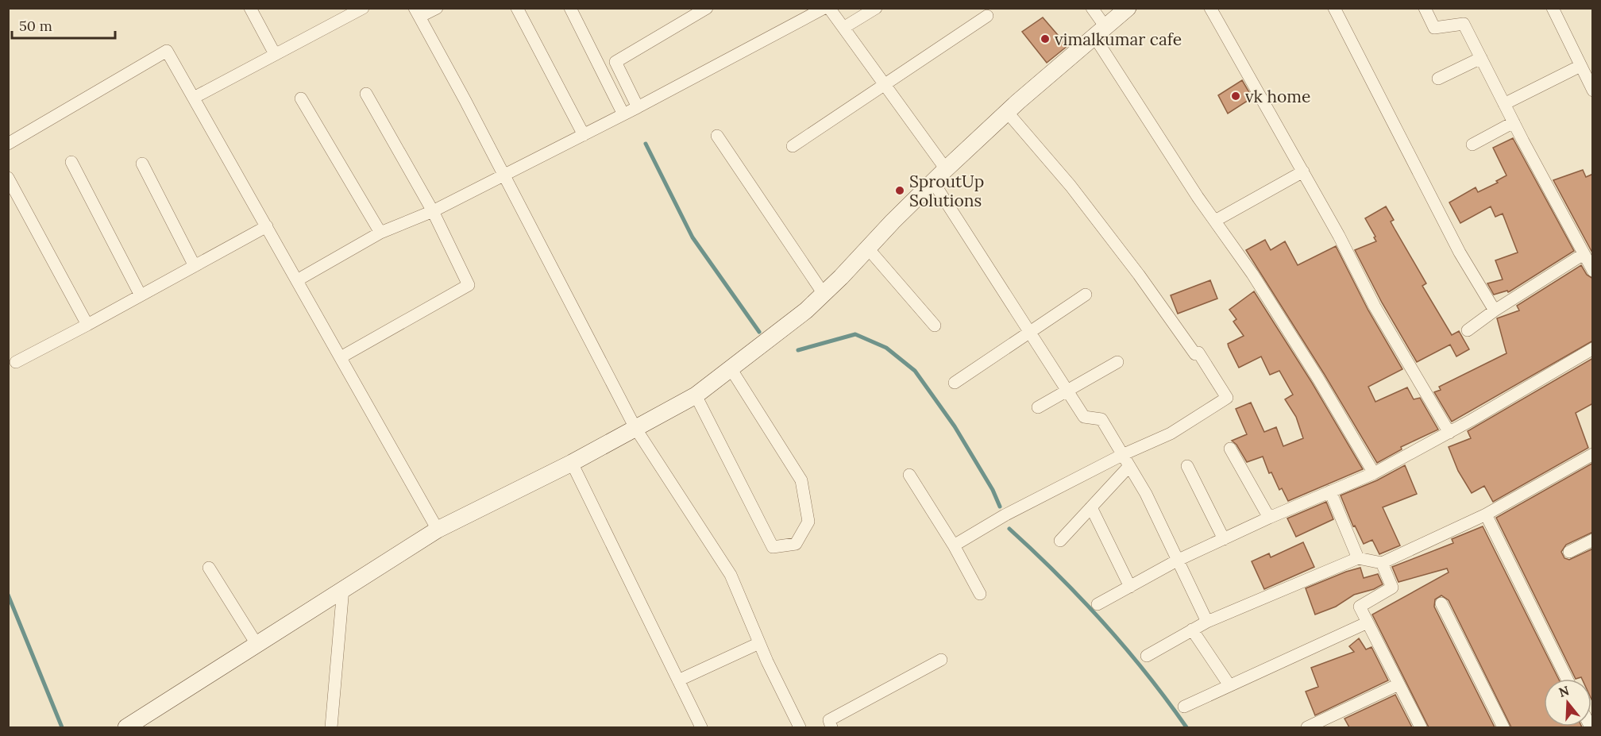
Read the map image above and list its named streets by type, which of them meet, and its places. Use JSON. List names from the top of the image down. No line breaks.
{"places":["vimalkumar cafe","vk home","SproutUp Solutions"],"scale_bar":"50 m","north":"top"}
